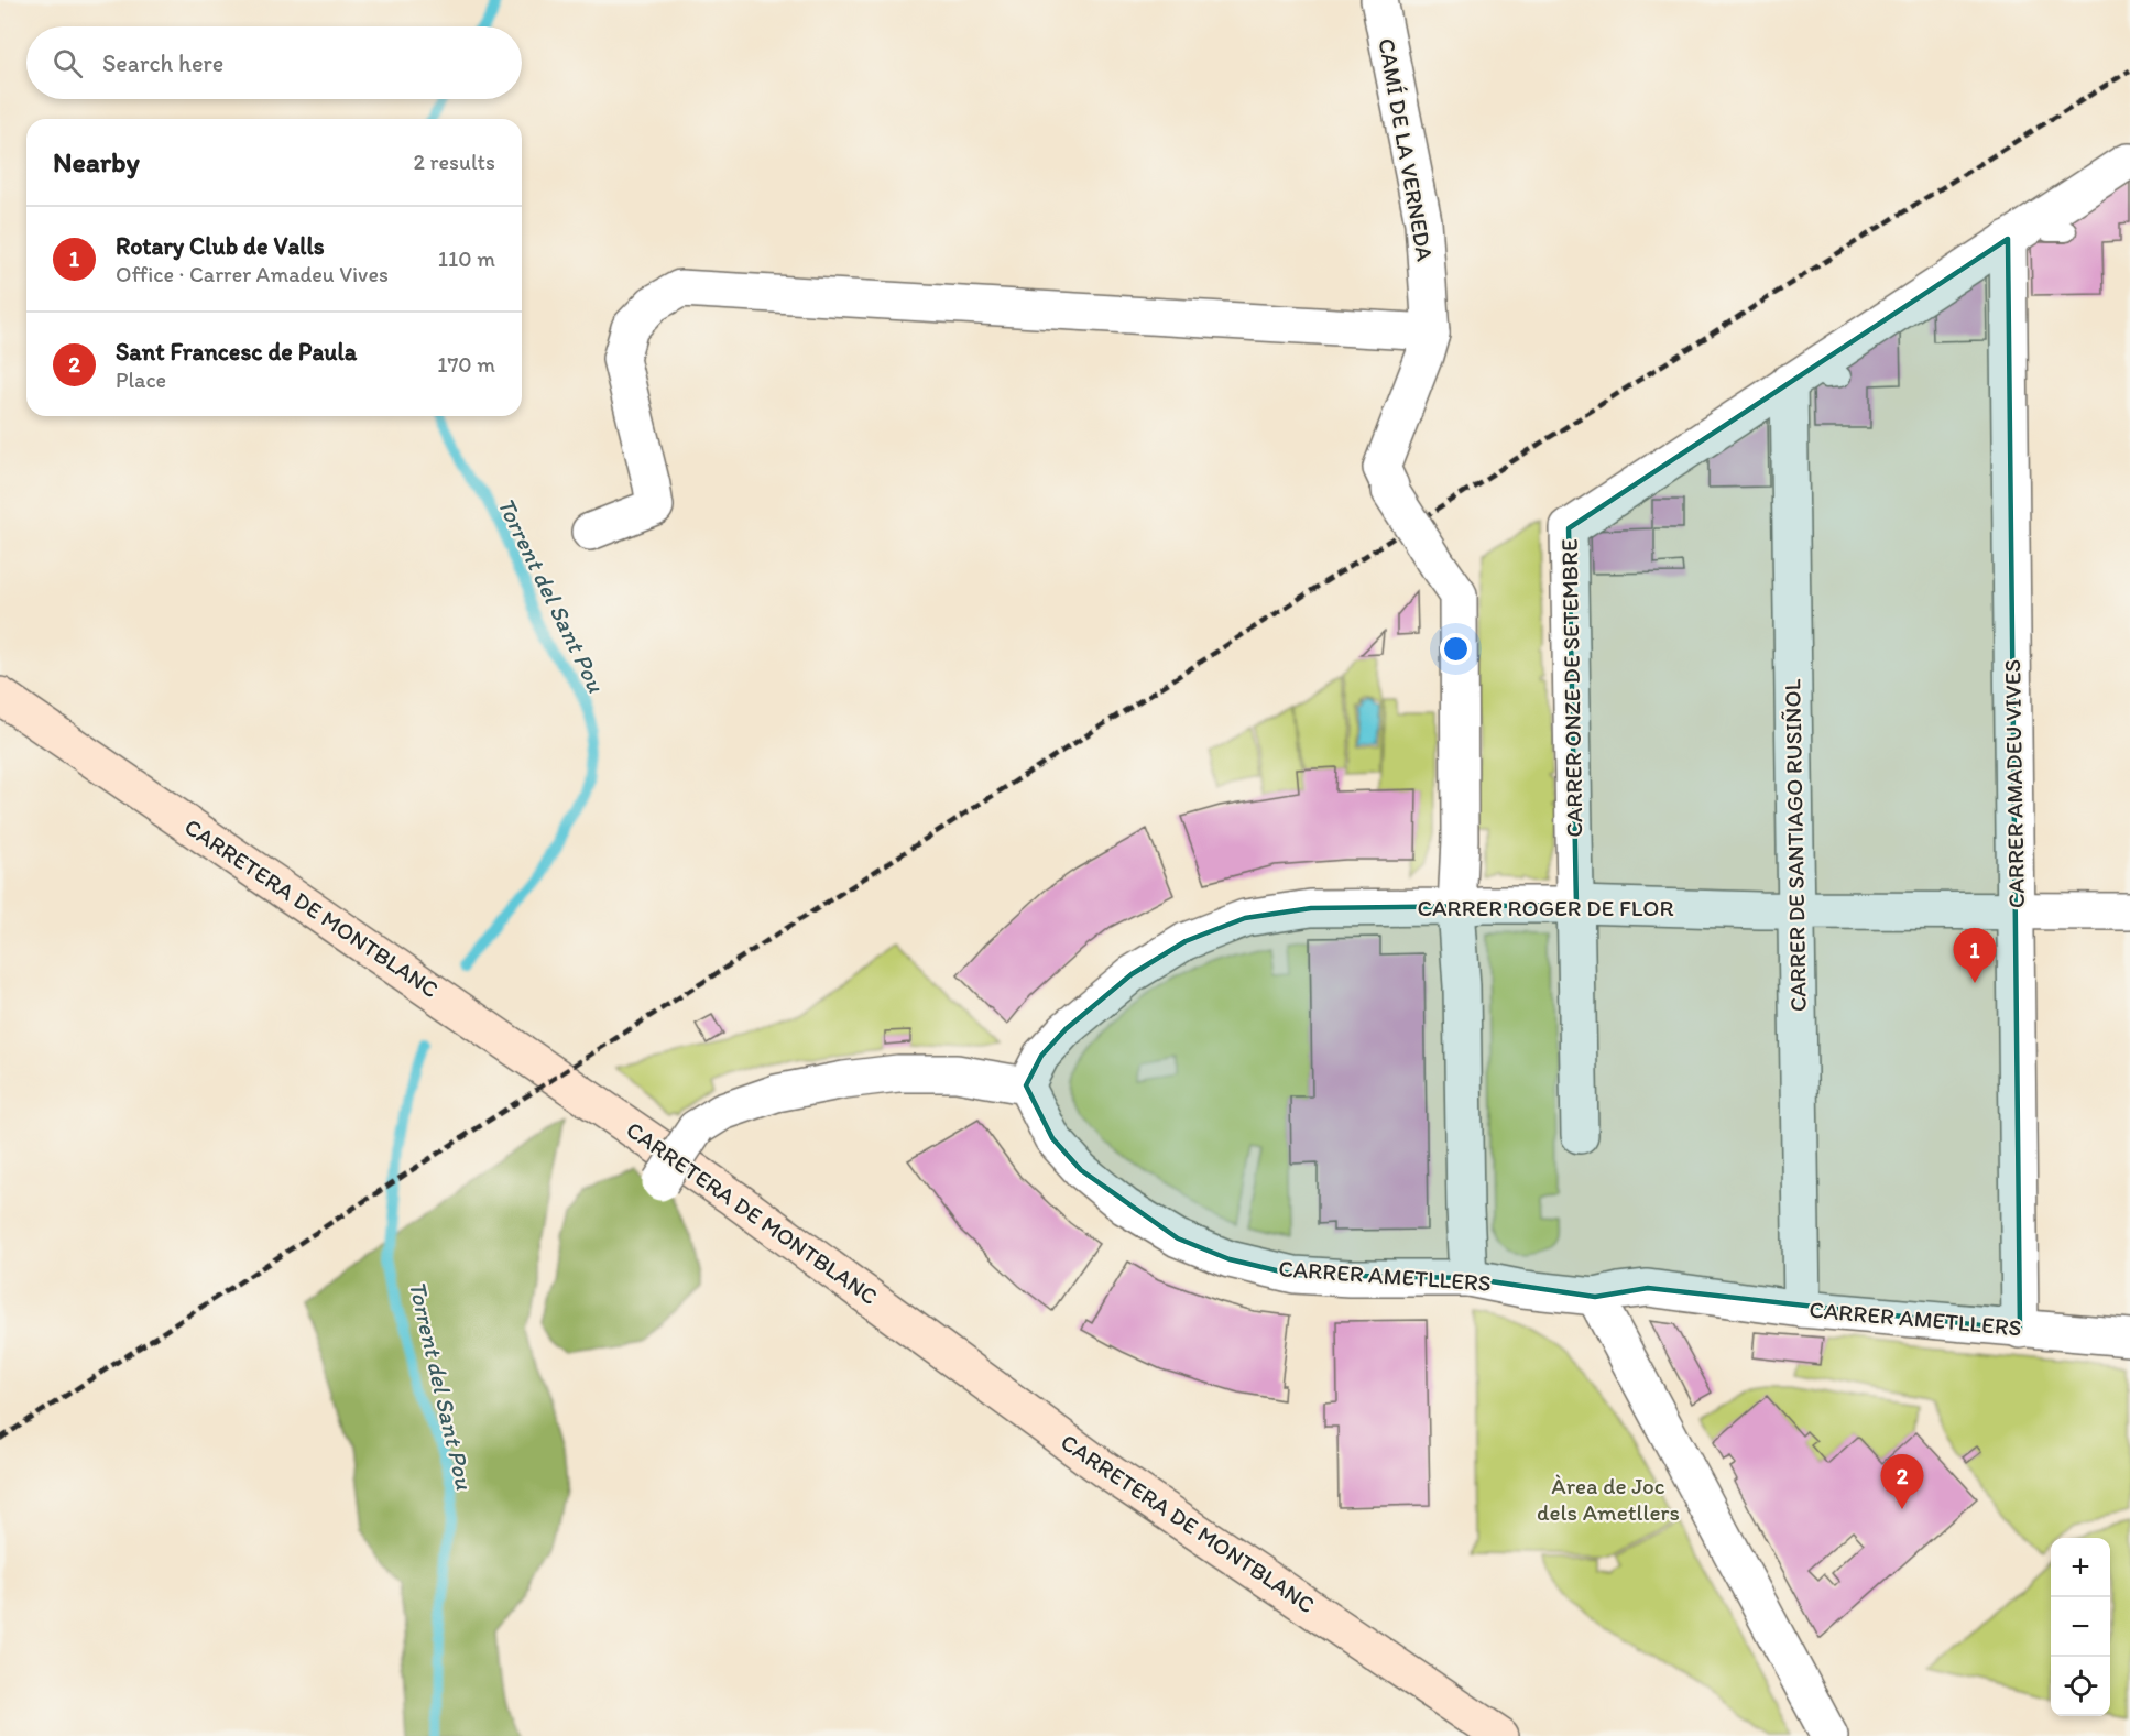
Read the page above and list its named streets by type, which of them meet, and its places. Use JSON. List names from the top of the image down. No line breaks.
{"streets":{"main road":["CARRETERA DE MONTBLANC"],"street":["CAMÍ DE LA VERNEDA","CARRER ONZE DE SETEMBRE","CARRER AMADEU VIVES","CARRER DE SANTIAGO RUSIÑOL","CARRER ROGER DE FLOR","CARRER AMETLLERS"]},"crossings":[["CAMÍ DE LA VERNEDA","CARRER ROGER DE FLOR"],["CARRER ONZE DE SETEMBRE","CARRER AMADEU VIVES"],["CARRER ONZE DE SETEMBRE","CARRER DE SANTIAGO RUSIÑOL"],["CARRER ONZE DE SETEMBRE","CARRER ROGER DE FLOR"],["CARRER AMADEU VIVES","CARRER ROGER DE FLOR"],["CARRER AMADEU VIVES","CARRER AMETLLERS"],["CARRER DE SANTIAGO RUSIÑOL","CARRER ROGER DE FLOR"],["CARRER DE SANTIAGO RUSIÑOL","CARRER AMETLLERS"],["CARRER ROGER DE FLOR","CARRER AMETLLERS"]],"water":["Torrent del Sant Pou"],"parks":["Àrea de Joc dels Ametllers"],"page":{"search":"Search here","heading":["Nearby","2 results"],"list":[{"mark":"1","name":"Rotary Club de Valls","note":"Office · Carrer Amadeu Vives","value":"110 m"},{"mark":"2","name":"Sant Francesc de Paula","note":"Place","value":"170 m"}],"pins":["1","2"],"map_buttons":["+","−"]}}
